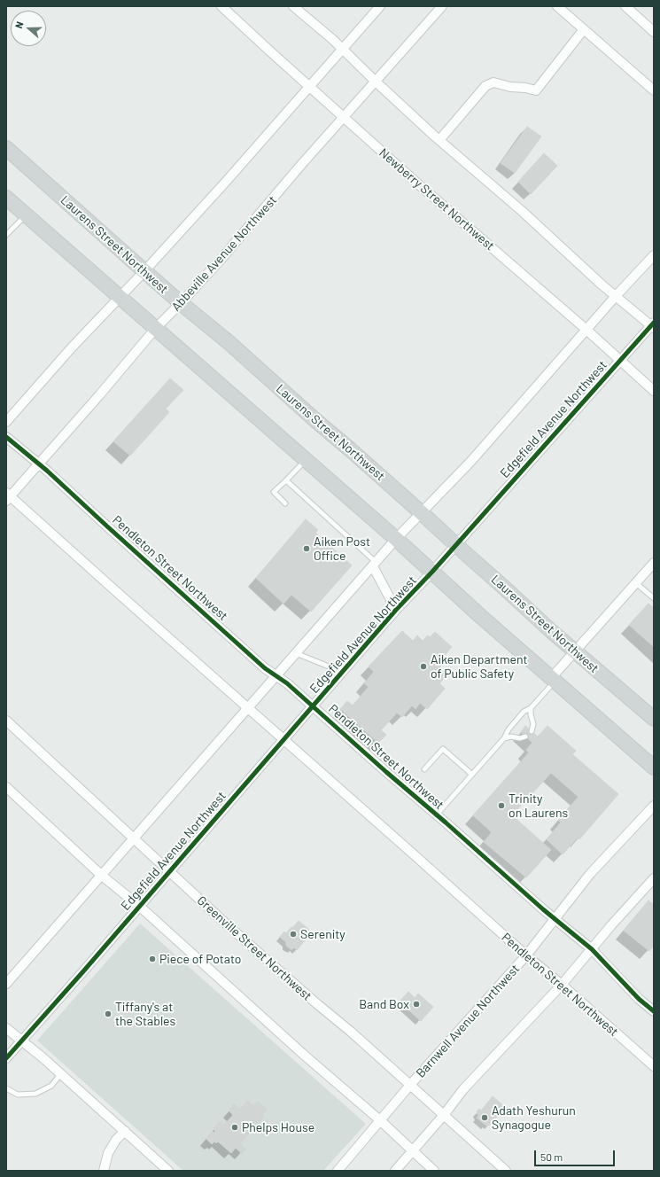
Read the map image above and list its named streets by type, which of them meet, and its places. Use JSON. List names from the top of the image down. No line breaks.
{"streets":{"main road":["Laurens Street Northwest"],"street":["Newberry Street Northwest","Abbeville Avenue Northwest","Edgefield Avenue Northwest","Pendleton Street Northwest","Greenville Street Northwest","Barnwell Avenue Northwest"]},"crossings":[["Newberry Street Northwest","Abbeville Avenue Northwest"],["Newberry Street Northwest","Edgefield Avenue Northwest"],["Laurens Street Northwest","Abbeville Avenue Northwest"],["Laurens Street Northwest","Edgefield Avenue Northwest"],["Abbeville Avenue Northwest","Pendleton Street Northwest"],["Edgefield Avenue Northwest","Pendleton Street Northwest"],["Edgefield Avenue Northwest","Greenville Street Northwest"],["Pendleton Street Northwest","Barnwell Avenue Northwest"],["Greenville Street Northwest","Barnwell Avenue Northwest"]],"places":["Aiken Post Office","Aiken Department of Public Safety","Trinity on Laurens","Serenity","Piece of Potato","Band Box","Tiffany's at the Stables","Adath Yeshurun Synagogue","Phelps House"],"scale_bar":"50 m","north":"left"}
